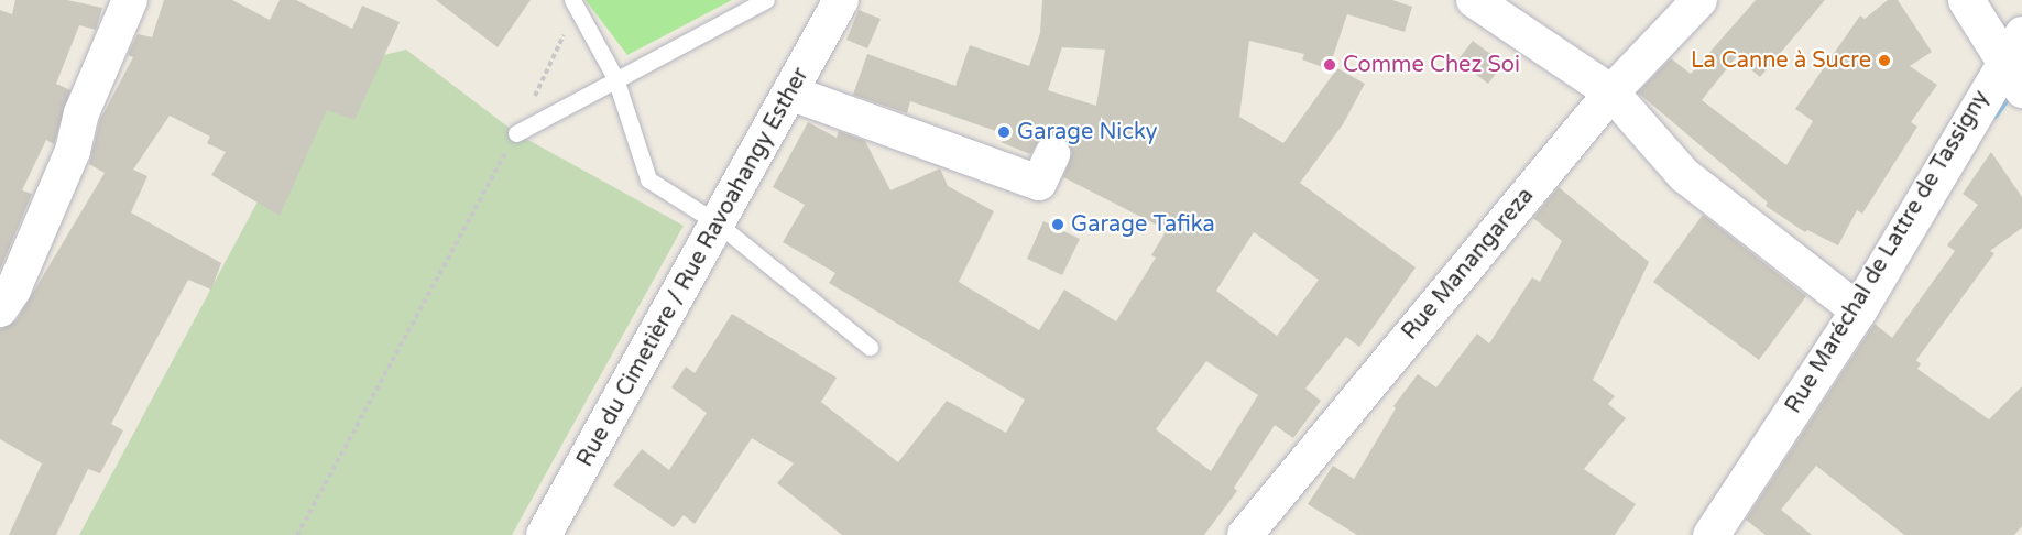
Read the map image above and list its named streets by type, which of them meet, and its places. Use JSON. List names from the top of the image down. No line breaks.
{"streets":{"street":["Rue Maréchal de Lattre de Tassigny","Rue Manangareza","Rue du Cimetière / Rue Ravoahangy Esther"]},"places":["La Canne à Sucre","Comme Chez Soi","Garage Nicky","Garage Tafika"]}
